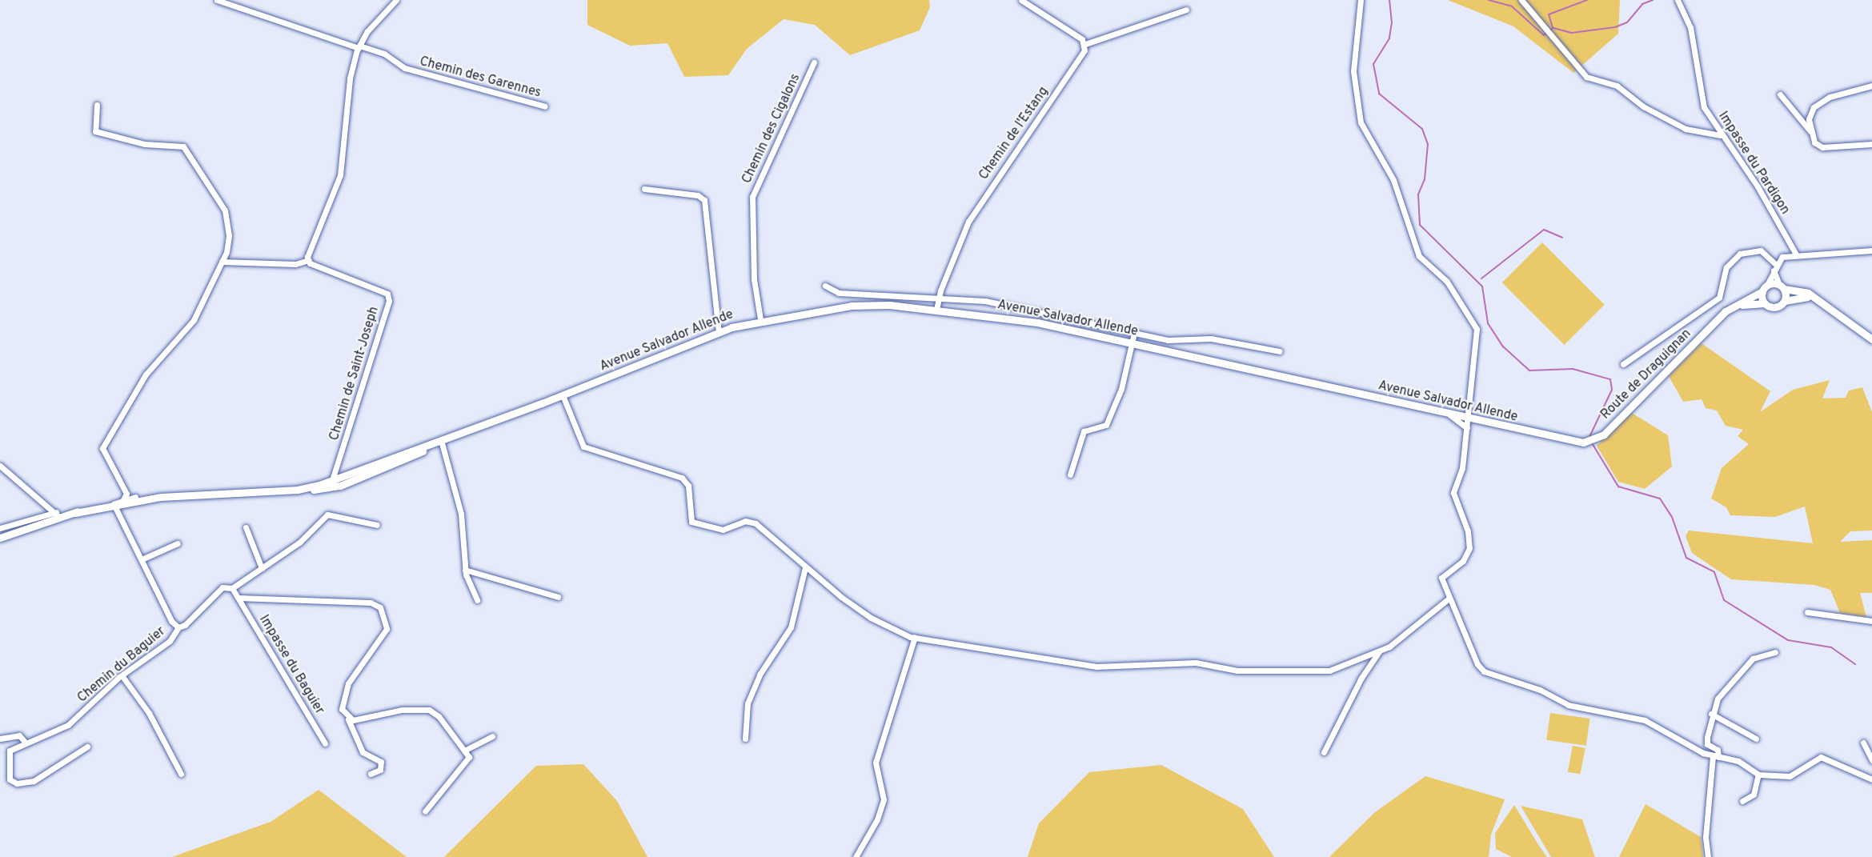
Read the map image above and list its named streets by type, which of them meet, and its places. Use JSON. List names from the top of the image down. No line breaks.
{"streets":{"main road":["Avenue Salvador Allende","Route de Draguignan"],"street":["Chemin des Garennes","Chemin des Cigalons","Chemin de l'Estang","Impasse du Pardigon","Chemin de Saint-Joseph","Chemin du Baguier","Impasse du Baguier"]},"crossings":[["Chemin des Cigalons","Avenue Salvador Allende"],["Chemin de l'Estang","Avenue Salvador Allende"],["Avenue Salvador Allende","Chemin de Saint-Joseph"],["Avenue Salvador Allende","Route de Draguignan"],["Avenue Salvador Allende","Chemin du Baguier"]]}
